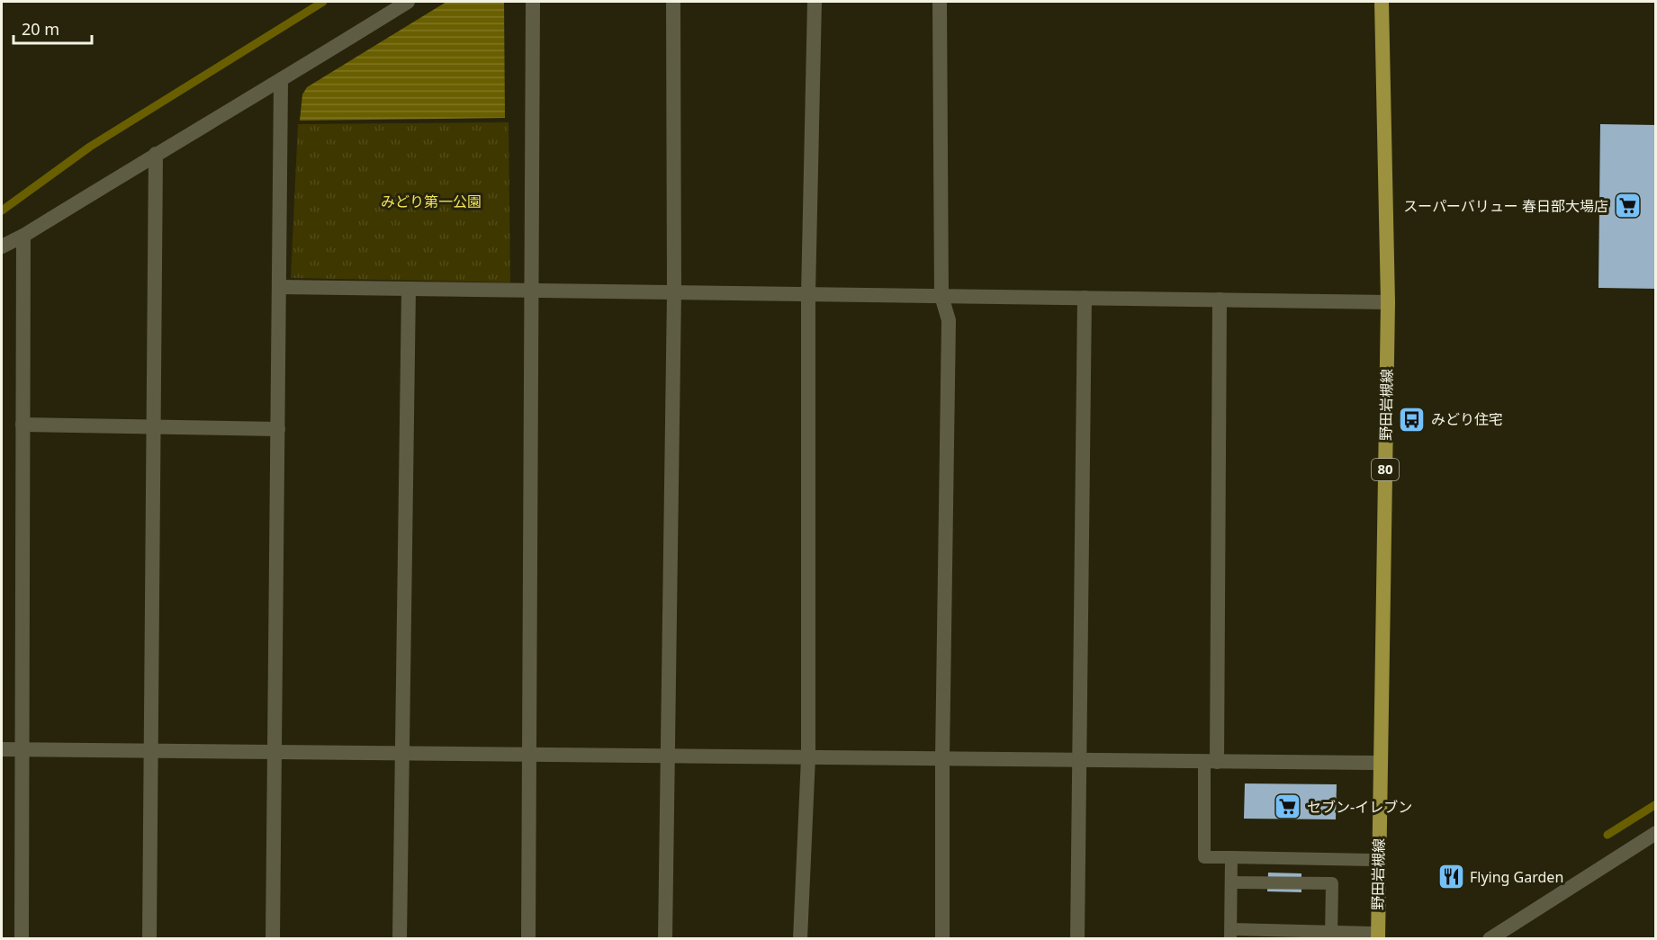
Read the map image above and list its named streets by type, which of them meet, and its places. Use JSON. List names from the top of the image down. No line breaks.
{"streets":{"main road":["野田岩槻線","80"]},"parks":["みどり第一公園"],"places":{"supermarket":["スーパーバリュー 春日部大場店","セブン-イレブン"],"bus stop":["みどり住宅"],"restaurant":["Flying Garden"]},"scale_bar":"20 m"}
